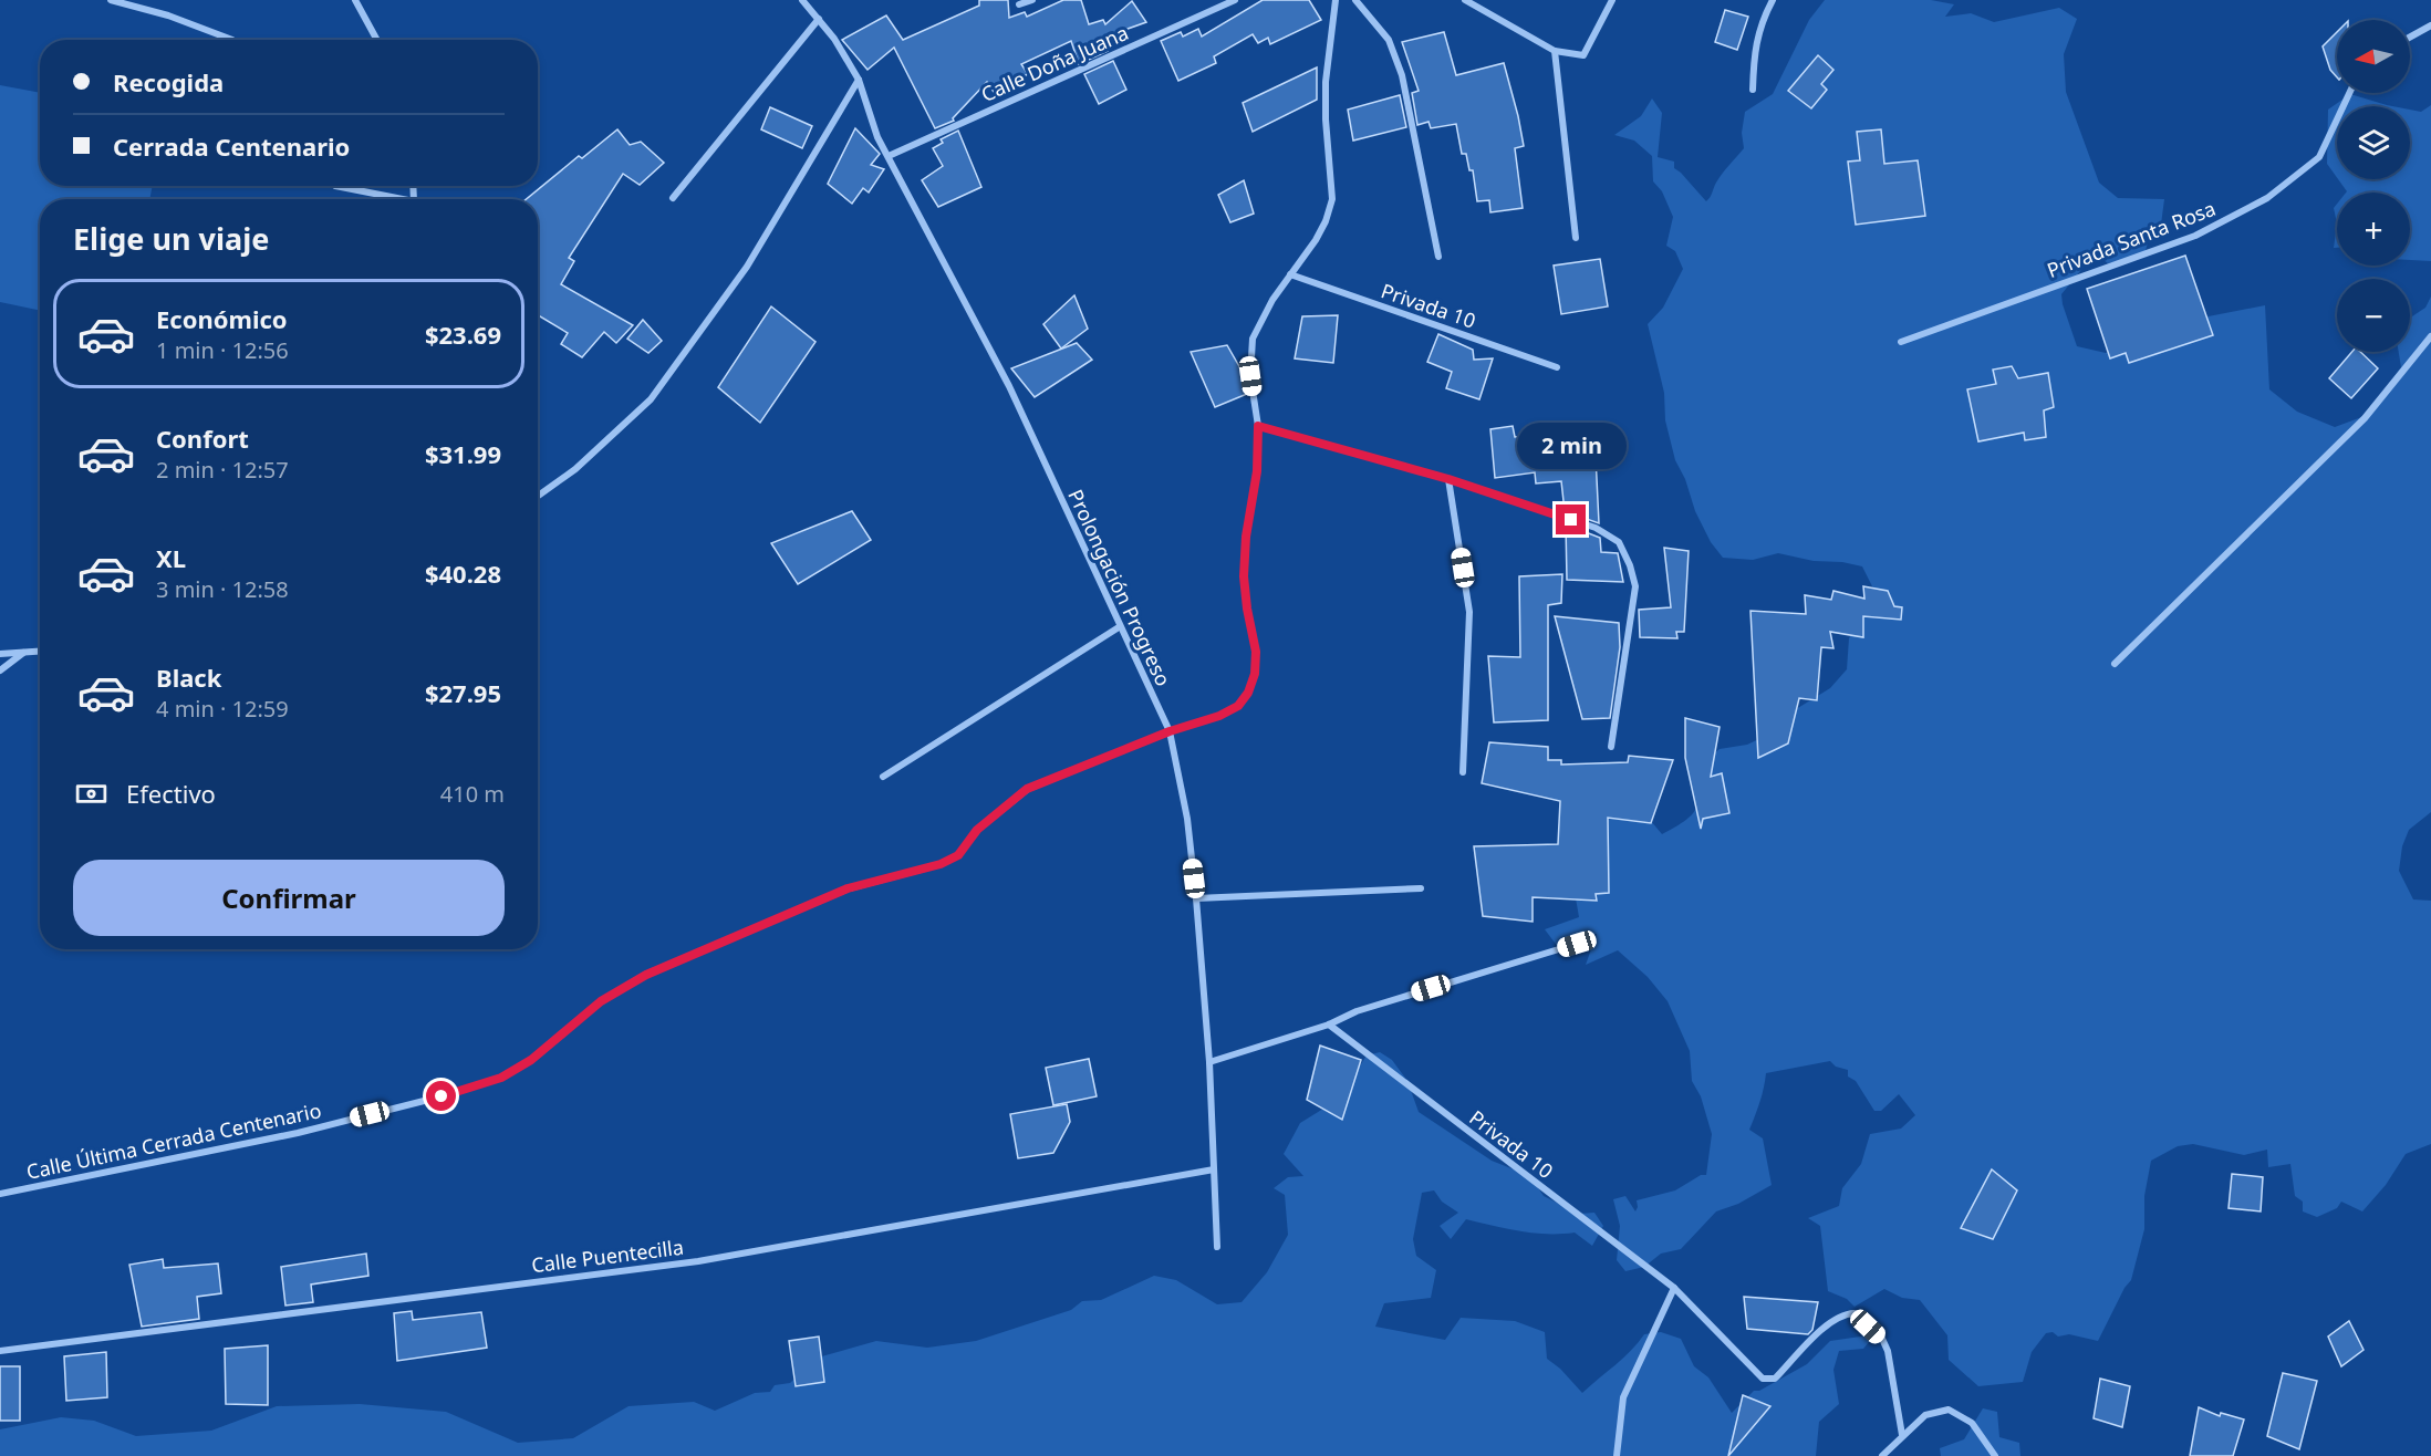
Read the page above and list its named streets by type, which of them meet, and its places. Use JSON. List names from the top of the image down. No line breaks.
{"streets":{"street":["Calle Doña Juana","Privada Santa Rosa","Privada 10","Prolongación Progreso","Calle Última Cerrada Centenario","Calle Puentecilla"]},"crossings":[["Calle Doña Juana","Prolongación Progreso"],["Privada 10","Calle Última Cerrada Centenario"],["Prolongación Progreso","Calle Última Cerrada Centenario"],["Prolongación Progreso","Calle Puentecilla"]],"north":"left","page":{"map_buttons":["+","−"],"banner":["Recogida","Cerrada Centenario"],"heading":"Elige un viaje","list":[{"name":"Económico","note":"1 min · 12:56","value":"$23.69"},{"name":"Confort","note":"2 min · 12:57","value":"$31.99"},{"name":"XL","note":"3 min · 12:58","value":"$40.28"},{"name":"Black","note":"4 min · 12:59","value":"$27.95"}],"bubble":"2 min","pay":["Efectivo","410 m"],"buttons":"Confirmar"}}
